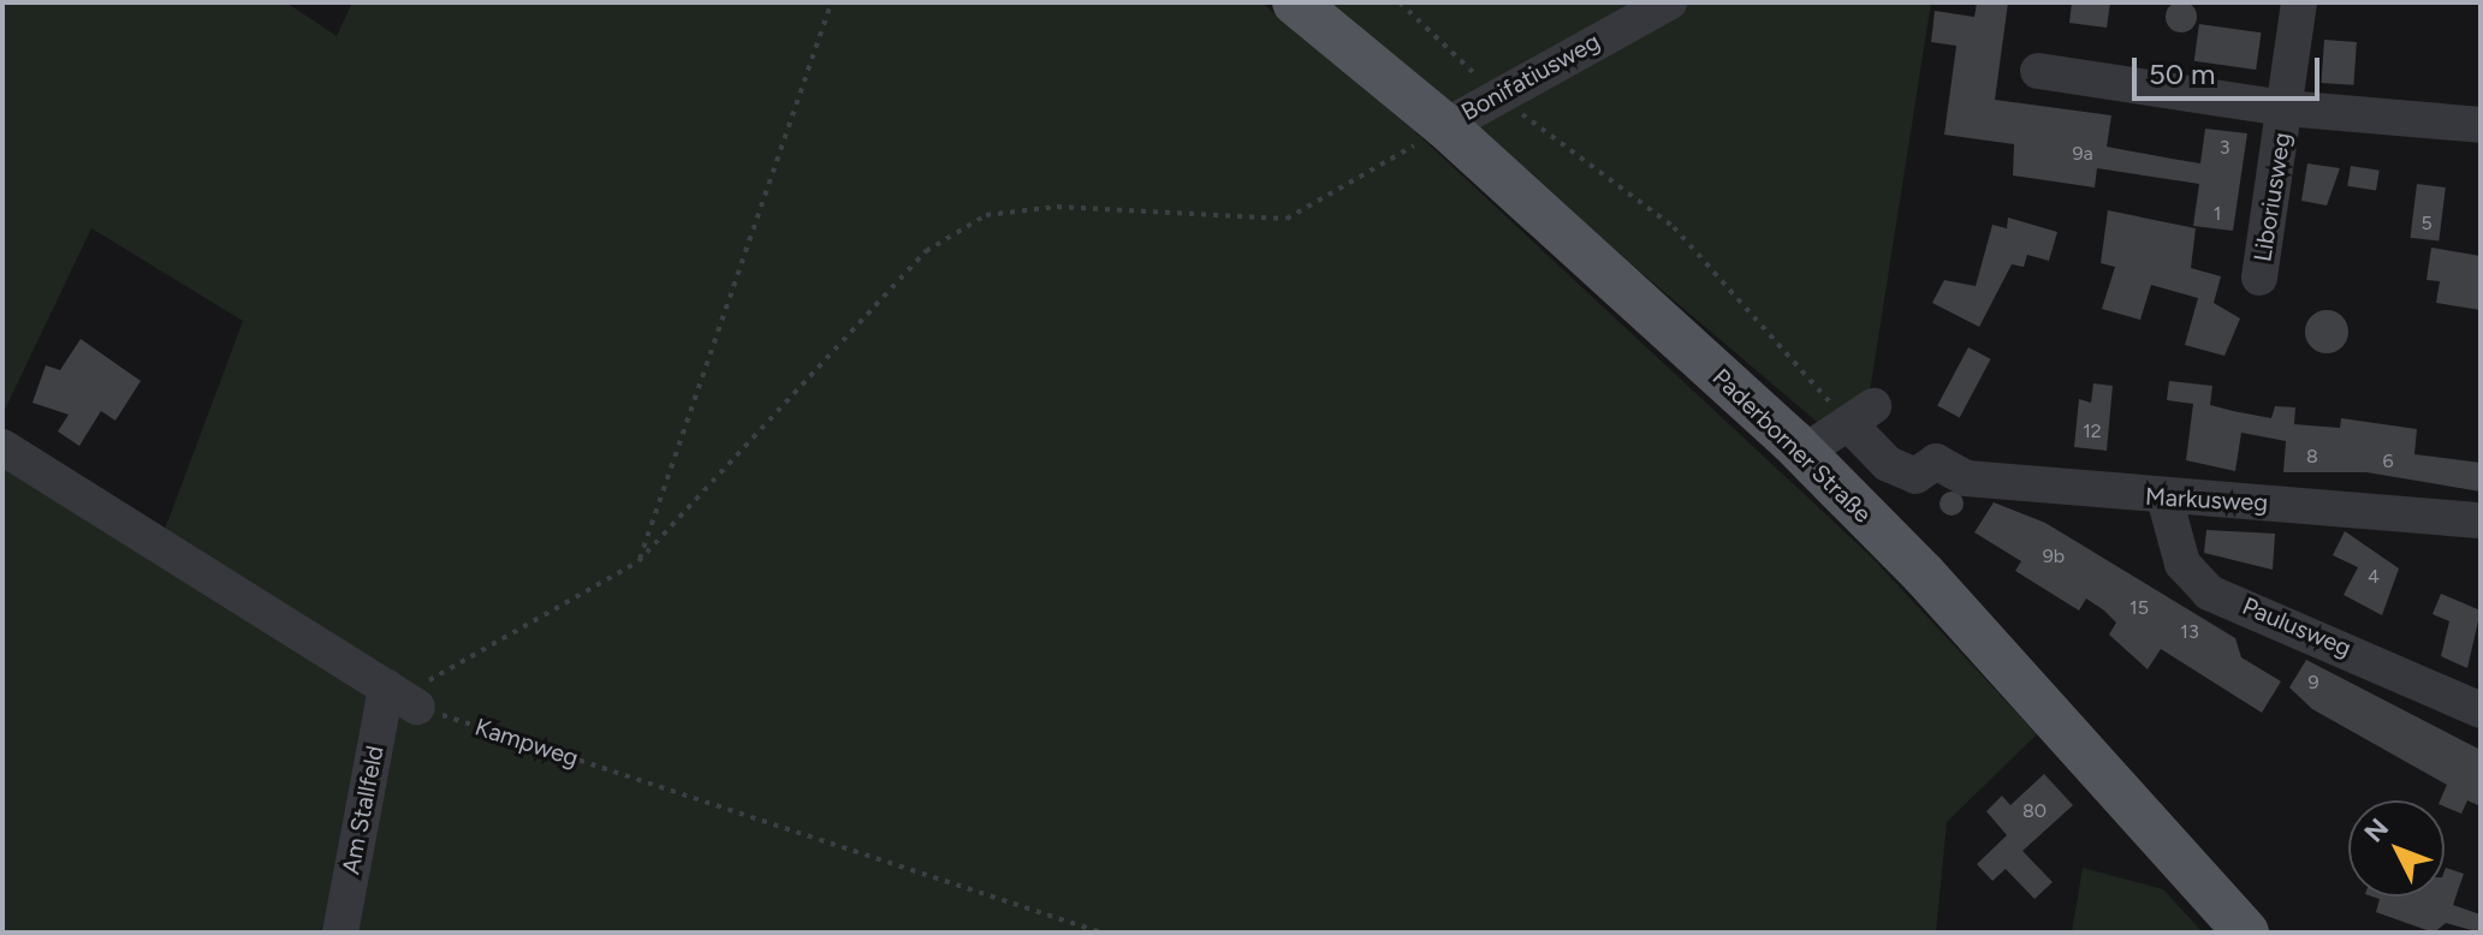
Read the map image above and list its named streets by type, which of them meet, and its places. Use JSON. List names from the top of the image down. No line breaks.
{"streets":{"main road":["Paderborner Straße"],"street":["Bonifatiusweg","Liboriusweg","Markusweg","Paulusweg","Am Stallfeld"],"path":["Kampweg"]},"crossings":[["Bonifatiusweg","Paderborner Straße"],["Markusweg","Paulusweg"]],"house_numbers":["3","9a","1","5","12","8","6","9b","4","15","13","9","80"],"scale_bar":"50 m","north":"top left"}
